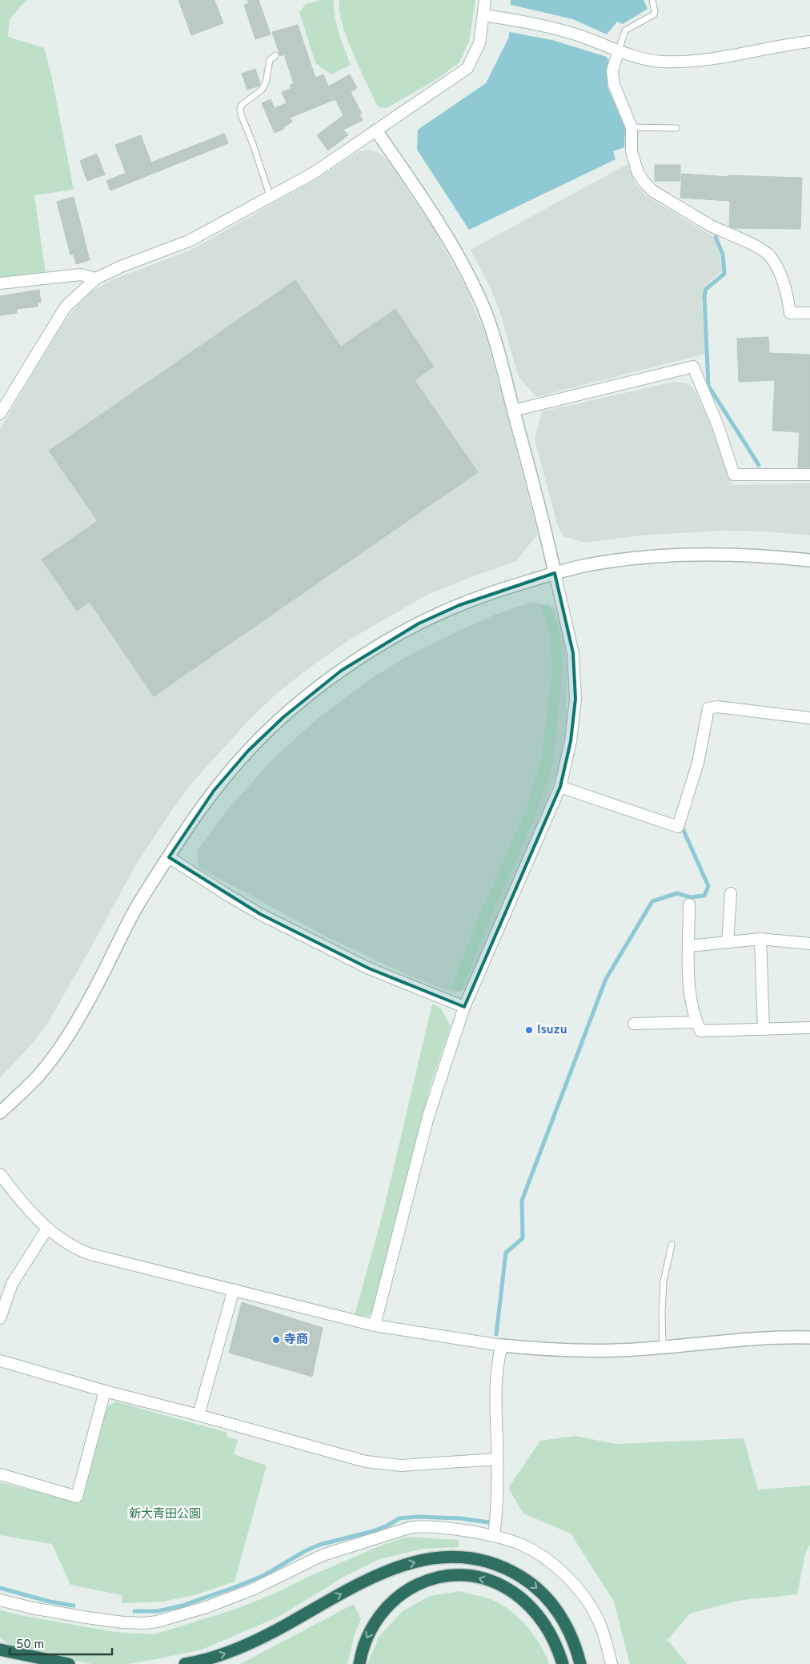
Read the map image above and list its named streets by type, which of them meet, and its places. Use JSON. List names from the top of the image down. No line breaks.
{"parks":["新大青田公園"],"places":["Isuzu","寺商"],"scale_bar":"50 m"}
